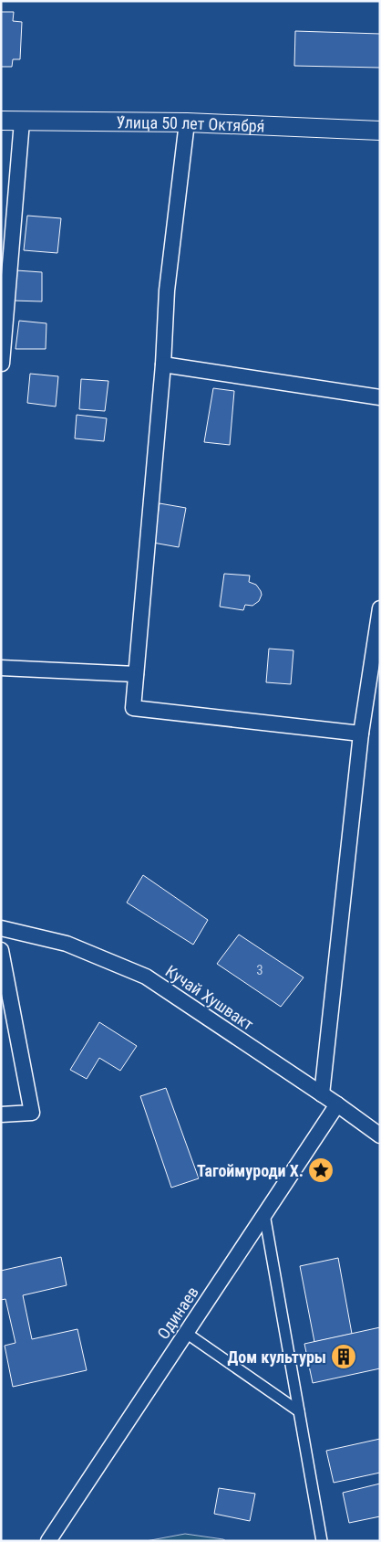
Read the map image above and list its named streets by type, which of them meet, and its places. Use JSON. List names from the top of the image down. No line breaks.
{"streets":{"street":["У́лица 50 лет Октября́","Кучай Хушвакт","Одинаев"]},"crossings":[["Кучай Хушвакт","Одинаев"]],"places":{"place":["Тагоймуроди Х."],"building":["Дом культуры"]},"house_numbers":["3"]}
